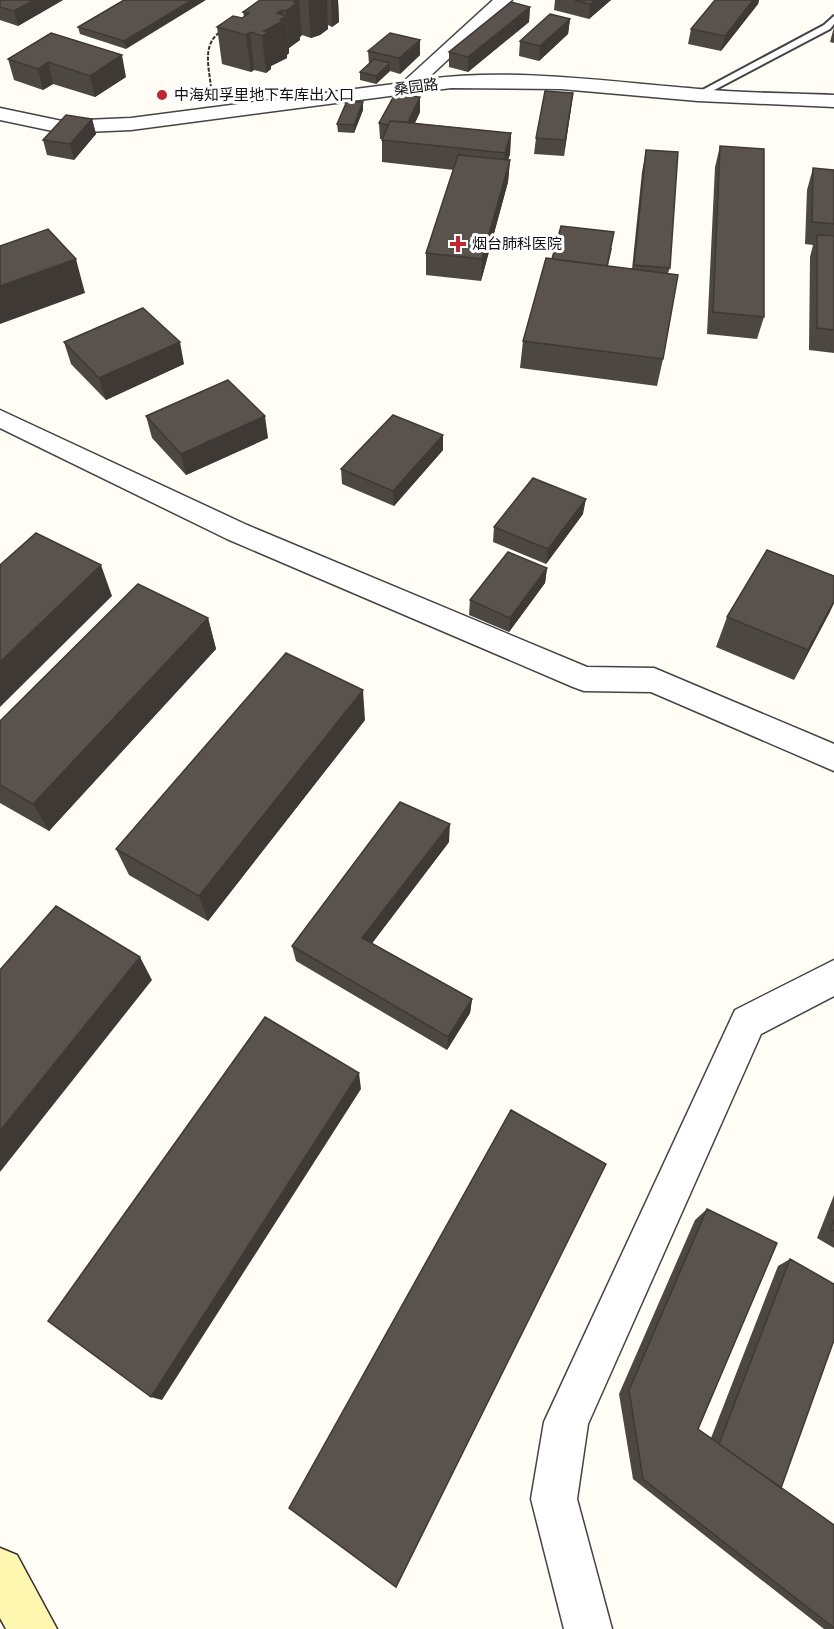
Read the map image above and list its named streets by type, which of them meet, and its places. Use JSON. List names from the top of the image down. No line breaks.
{"streets":{"street":["桑园路"]},"places":{"other":["中海知孚里地下车库出入口"],"health":["烟台肺科医院"]}}
